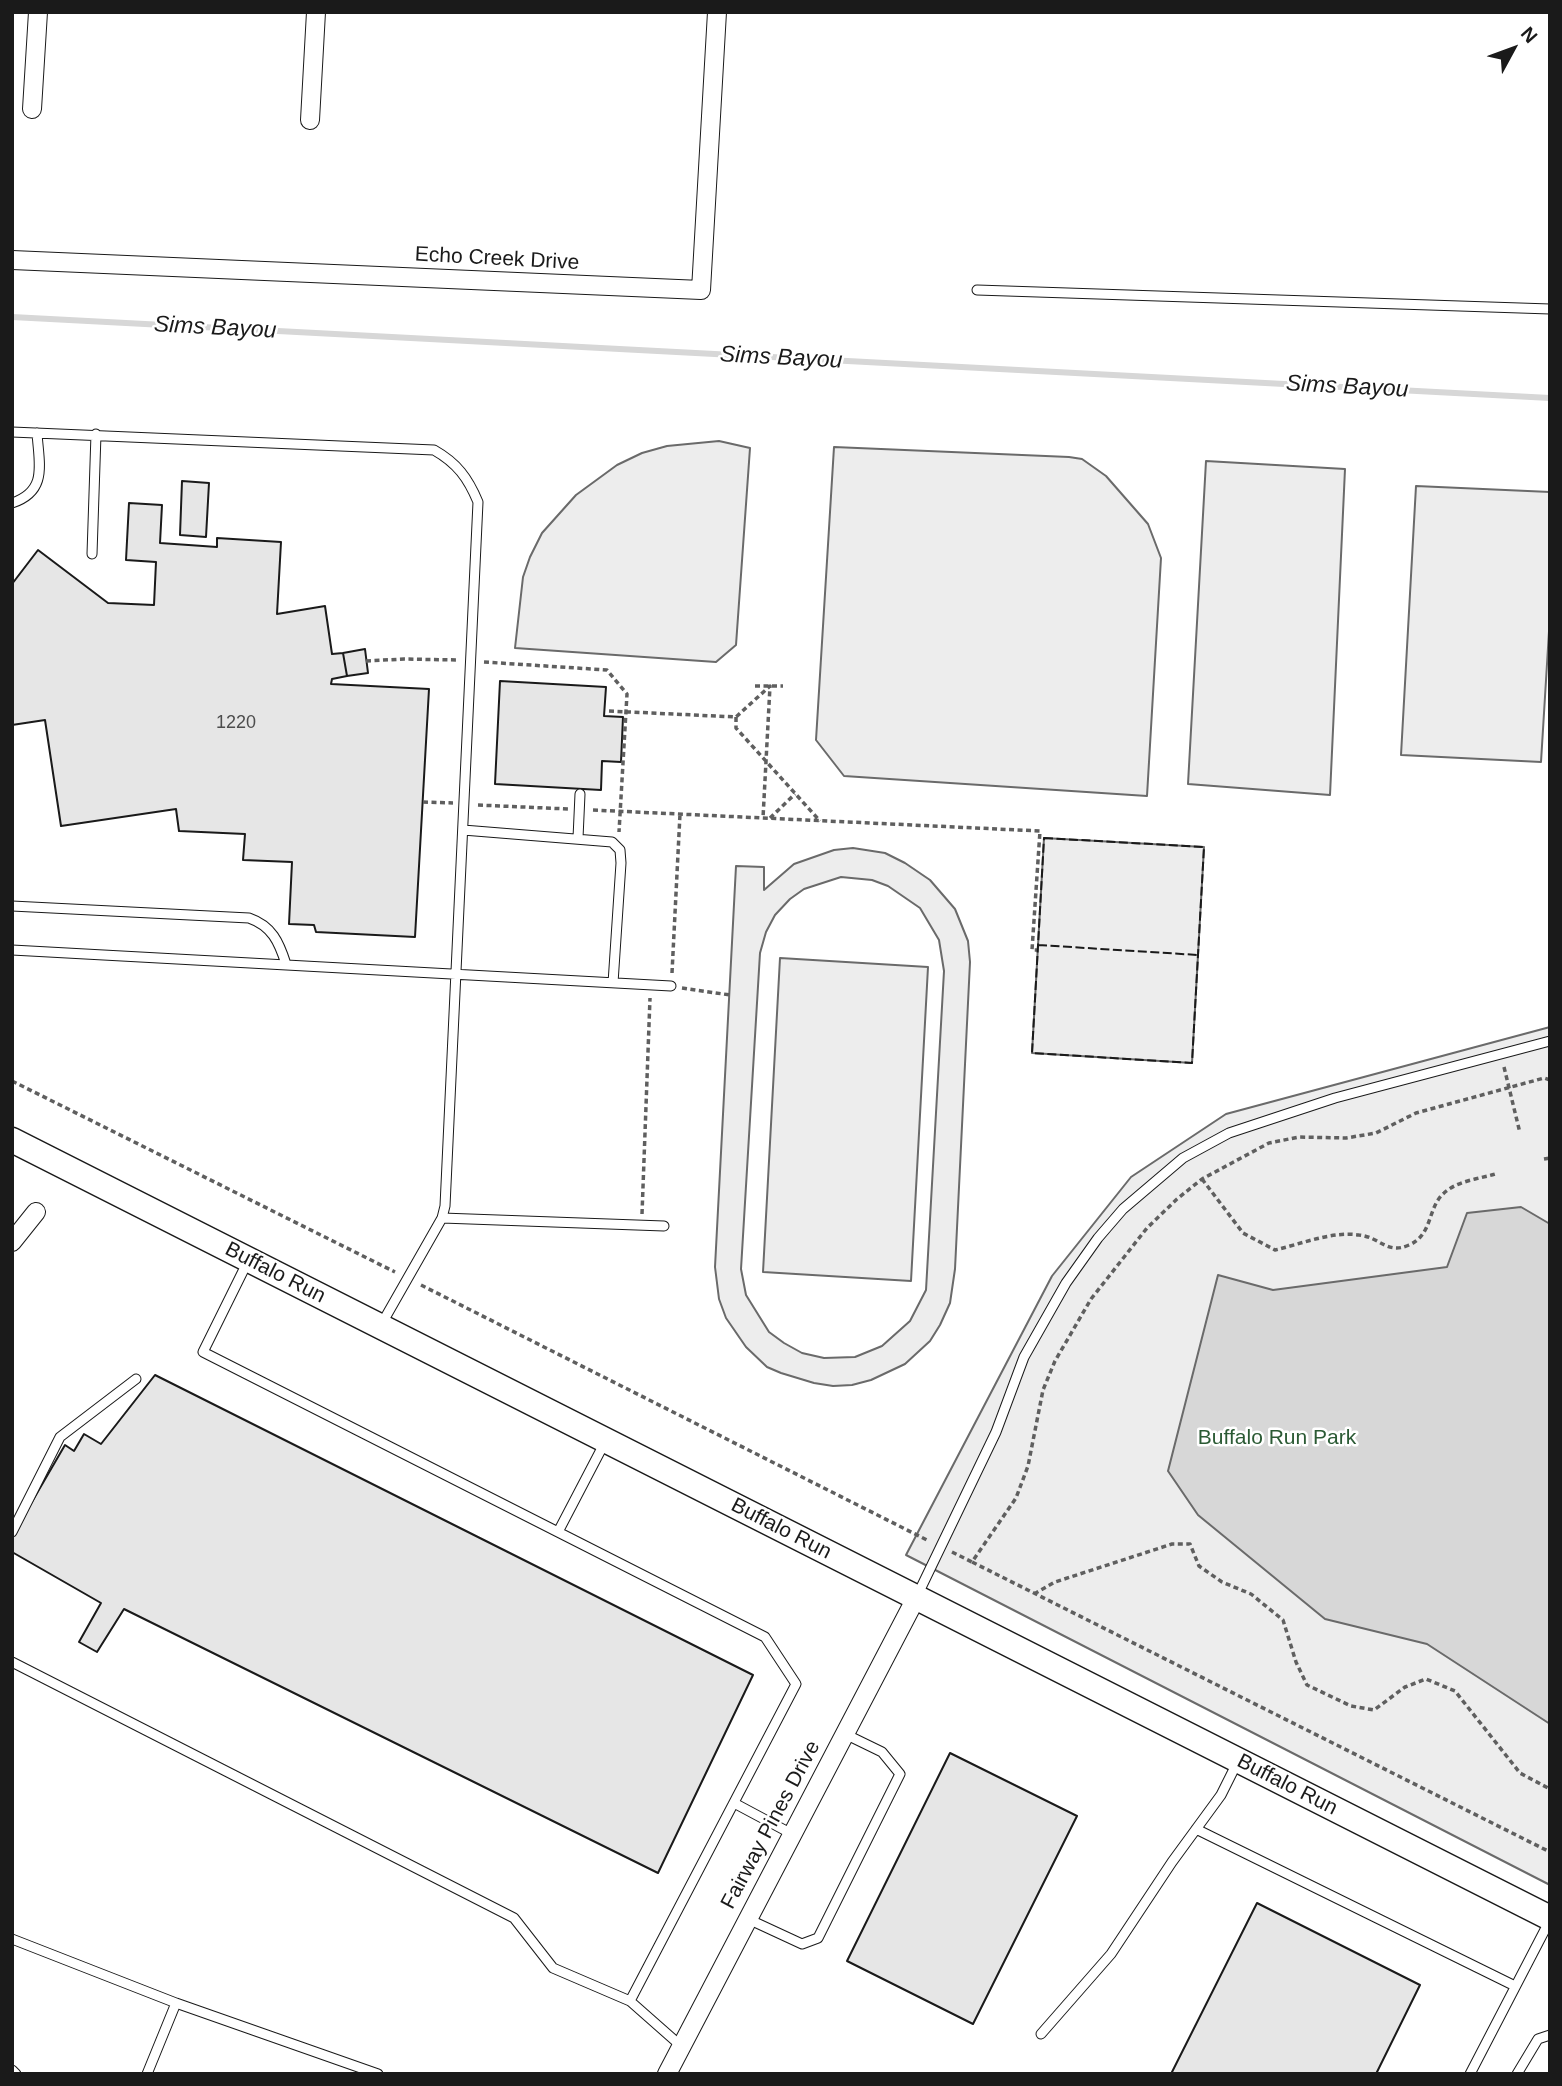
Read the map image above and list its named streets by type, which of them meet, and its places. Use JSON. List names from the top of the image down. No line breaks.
{"streets":{"street":["Echo Creek Drive","Buffalo Run","Fairway Pines Drive"]},"crossings":[["Buffalo Run","Fairway Pines Drive"]],"water":["Sims Bayou"],"parks":["Buffalo Run Park"],"house_numbers":["1220"],"north":"top right"}
